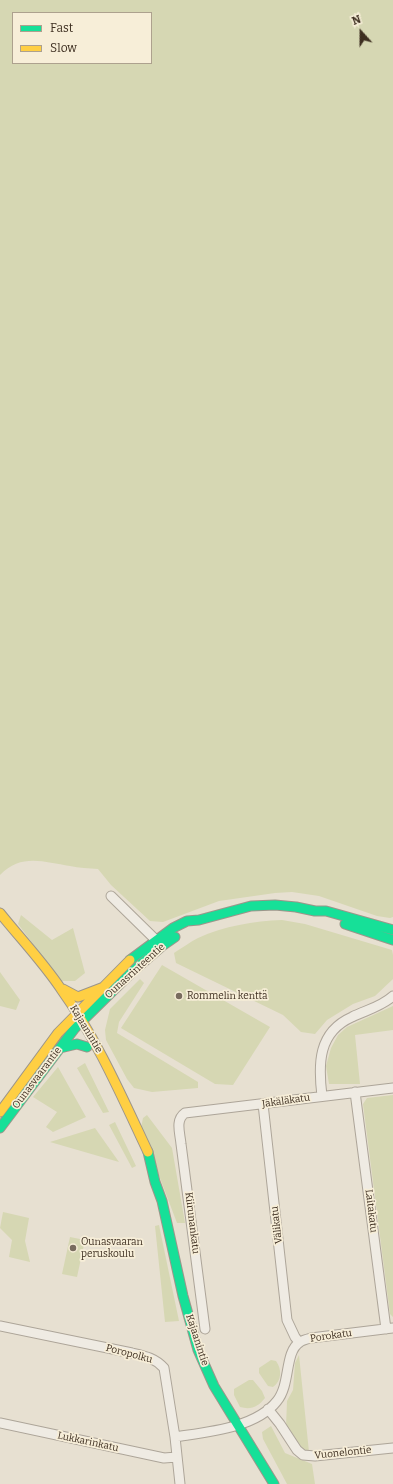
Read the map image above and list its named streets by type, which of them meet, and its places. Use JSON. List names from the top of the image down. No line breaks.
{"streets":{"main road":["Ounasrinteentie","Kajaanintie","Ounasvaarantie"],"street":["Jäkäläkatu","Laitakatu","Kiirunankatu","Välikatu","Porokatu","Poropolku","Lukkarinkatu","Vuonelontie"]},"crossings":[["Ounasrinteentie","Kajaanintie"],["Ounasrinteentie","Ounasvaarantie"],["Kajaanintie","Ounasvaarantie"],["Kajaanintie","Porokatu"],["Jäkäläkatu","Laitakatu"],["Jäkäläkatu","Kiirunankatu"],["Jäkäläkatu","Välikatu"],["Laitakatu","Porokatu"],["Välikatu","Porokatu"],["Porokatu","Poropolku"],["Porokatu","Vuonelontie"],["Poropolku","Lukkarinkatu"]],"places":["Rommelin kenttä","Ounasvaaran peruskoulu"],"legend":["Fast","Slow"],"north":"top"}
